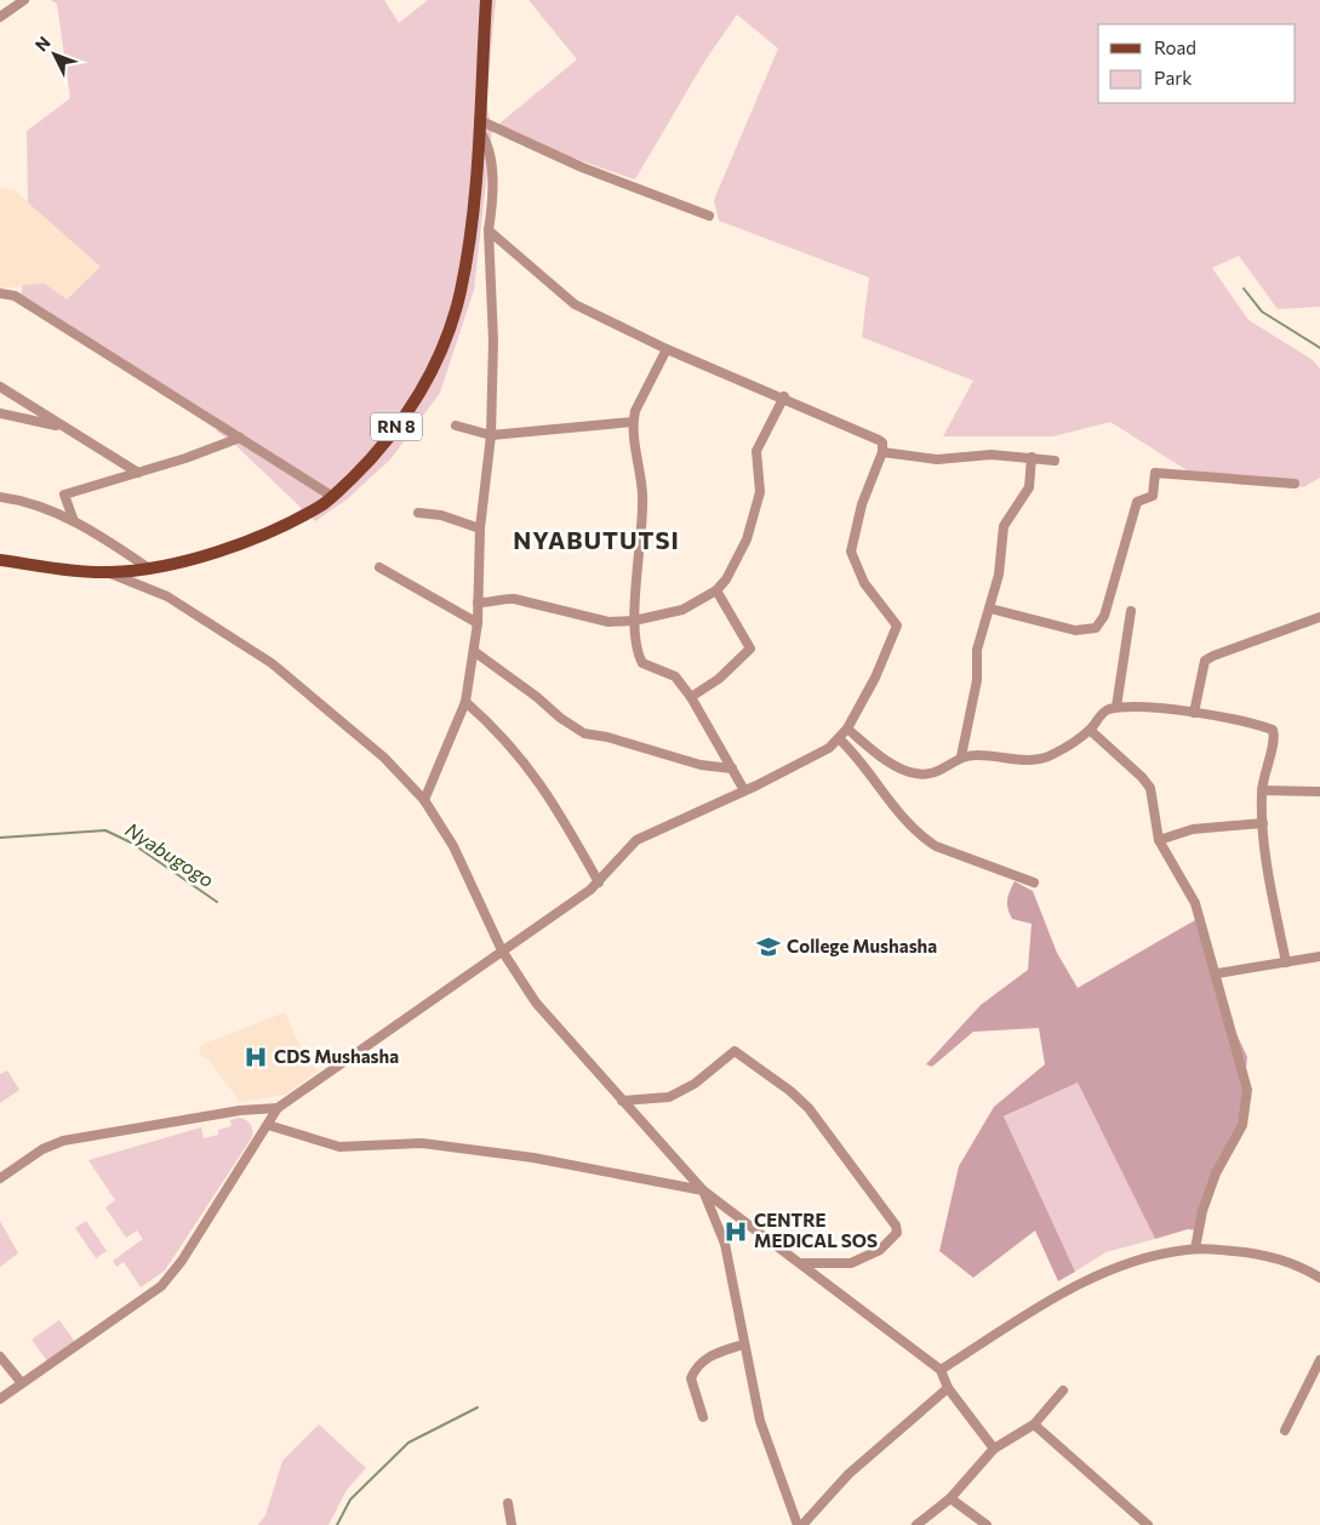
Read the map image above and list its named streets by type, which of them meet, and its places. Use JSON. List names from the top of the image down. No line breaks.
{"streets":{"main road":["RN 8"]},"districts":["NYABUTUTSI"],"water":["Nyabugogo"],"places":{"school or university":["College Mushasha"],"hospital":["CDS Mushasha","CENTRE MEDICAL SOS"]},"legend":["Road","Park"],"north":"top left"}
